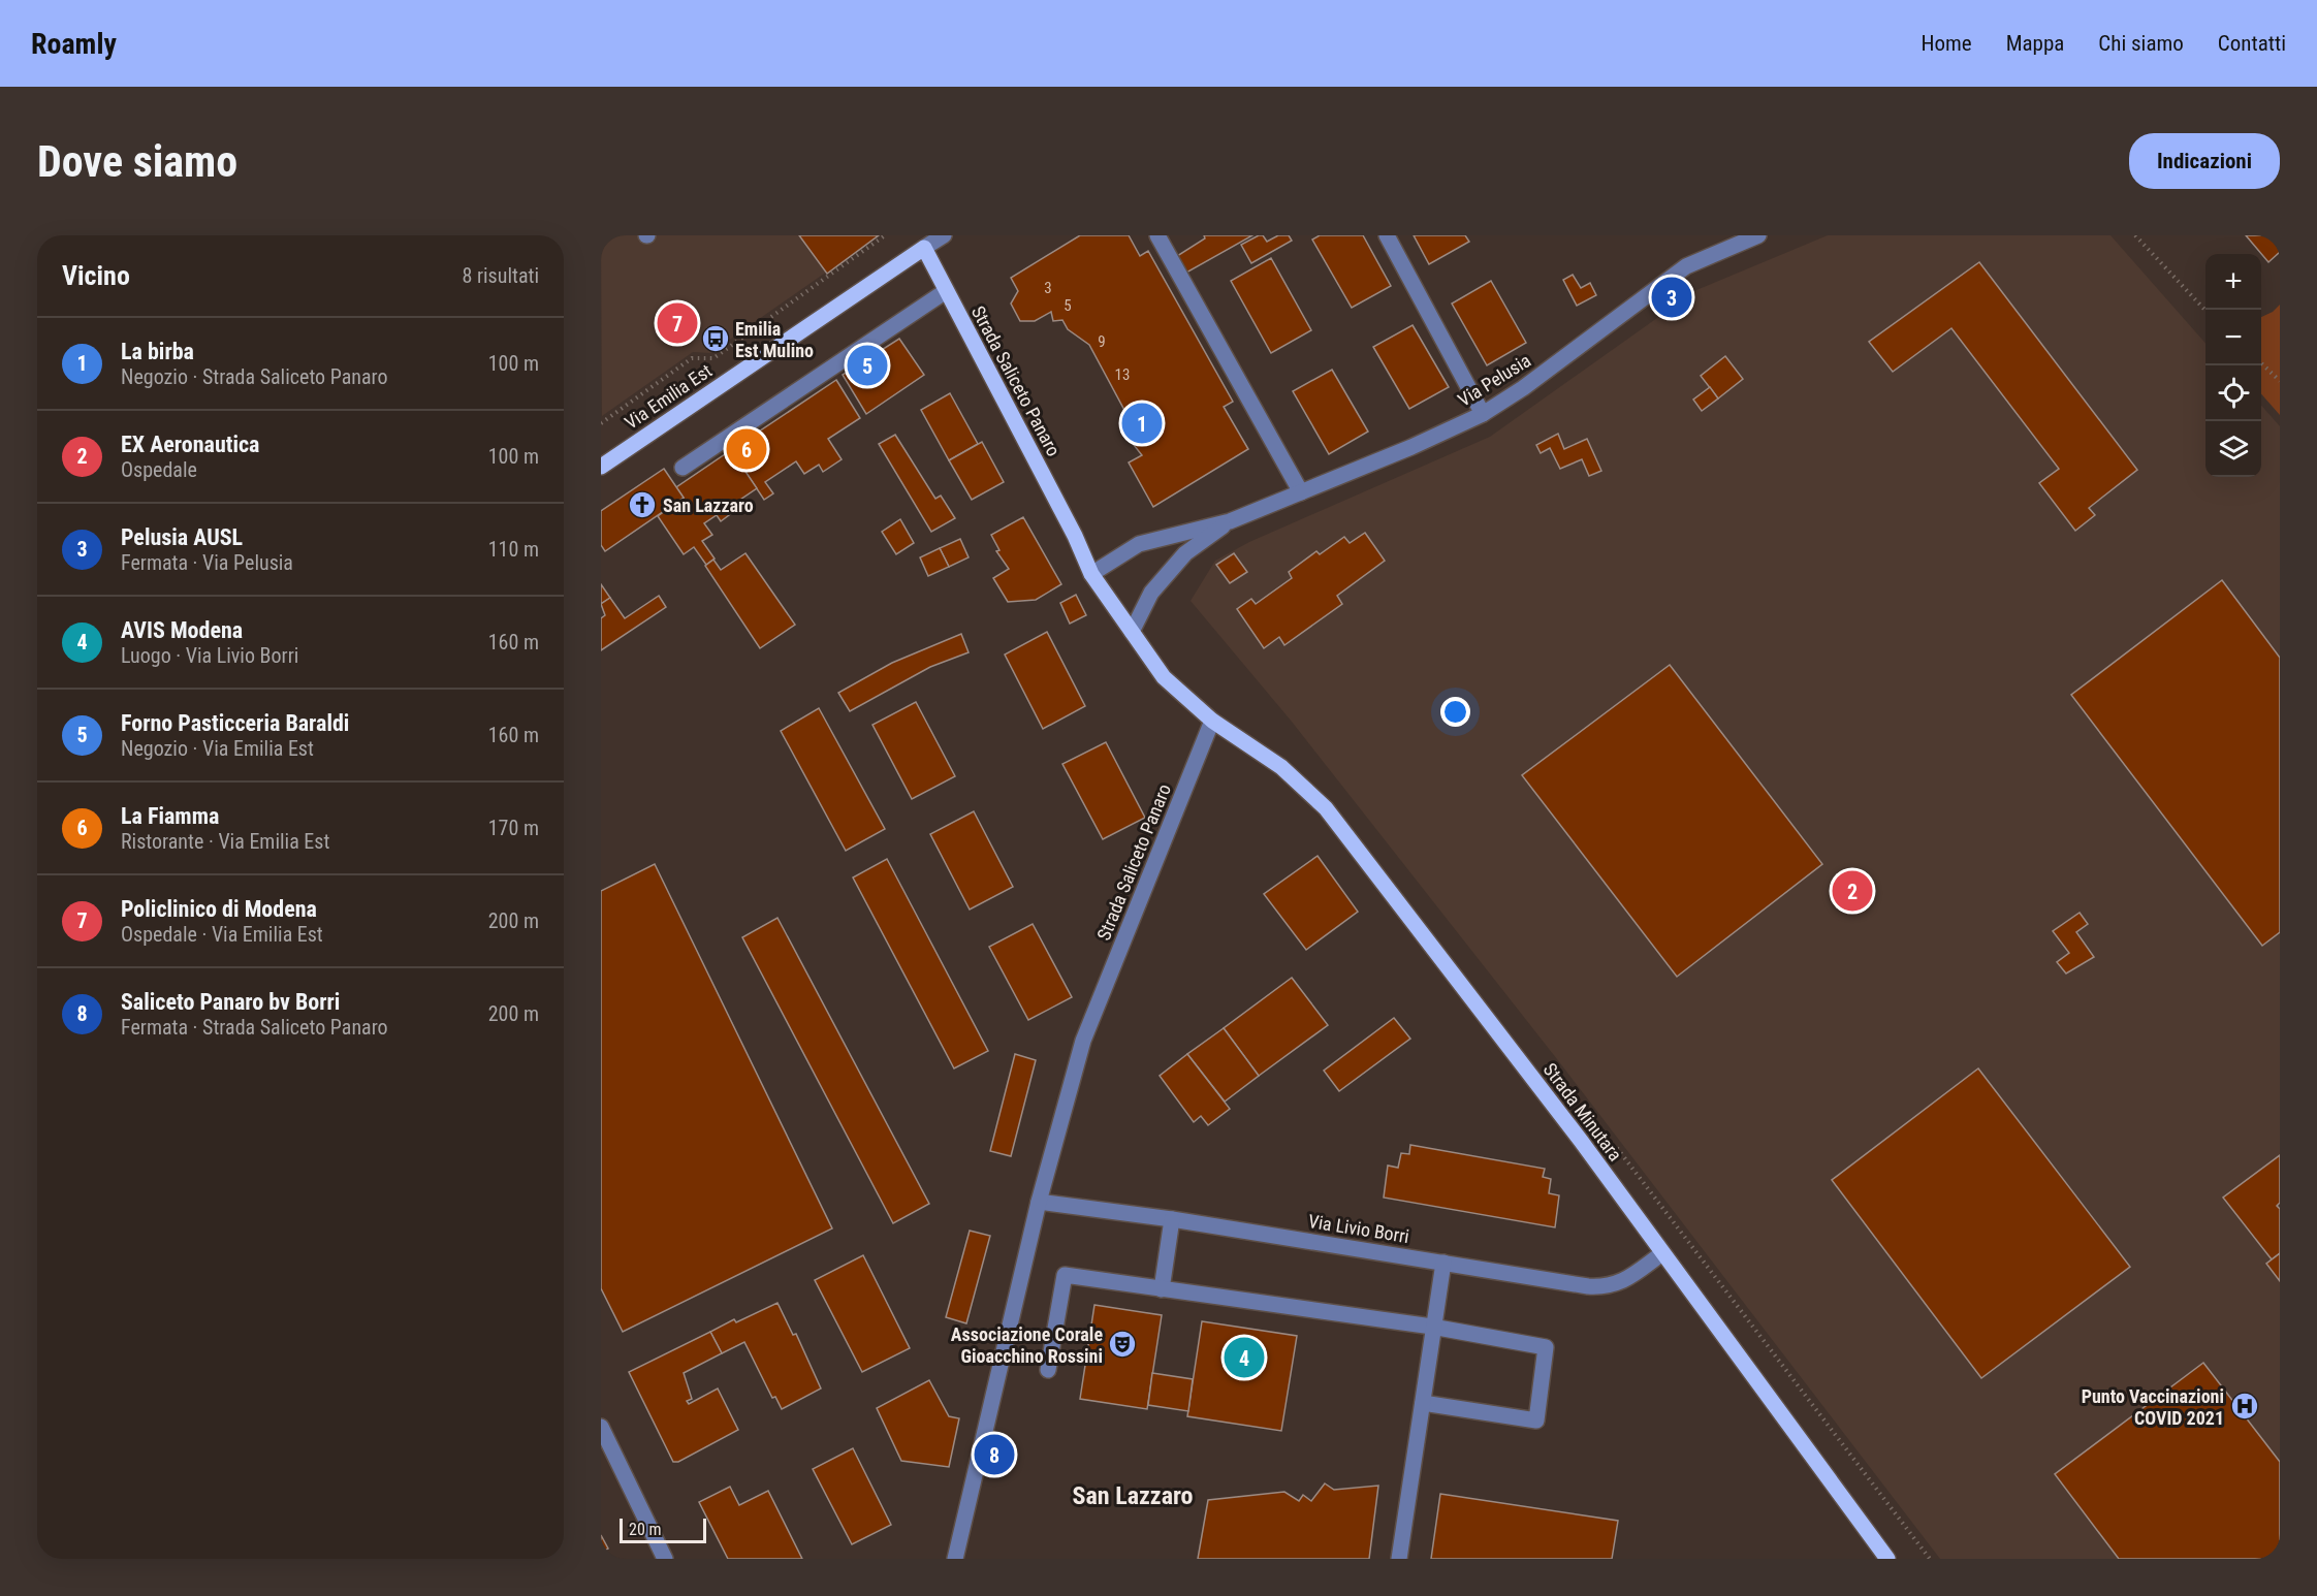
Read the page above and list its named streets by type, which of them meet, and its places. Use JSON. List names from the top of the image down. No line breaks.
{"streets":{"main road":["Strada Saliceto Panaro","Via Emilia Est","Strada Minutara"],"street":["Via Pelusia","Via Livio Borri"]},"crossings":[["Via Pelusia","Strada Saliceto Panaro"],["Strada Saliceto Panaro","Via Emilia Est"],["Strada Saliceto Panaro","Strada Minutara"],["Strada Saliceto Panaro","Via Livio Borri"],["Strada Minutara","Via Livio Borri"]],"districts":["San Lazzaro"],"places":{"bus stop":["Emilia Est Mulino"],"church":["San Lazzaro"],"theatre":["Associazione Corale Gioacchino Rossini"],"hospital":["Punto Vaccinazioni COVID 2021"]},"house_numbers":["3","5","9","13"],"scale_bar":"20 m","page":{"header":"Roamly","nav":["Home","Mappa","Chi siamo","Contatti"],"buttons":"Indicazioni","title":"Dove siamo","heading":["Vicino","8 risultati"],"map_buttons":["+","−"],"pins":["3","7","5","1","6","2","4","8"],"list":[{"mark":"1","name":"La birba","note":"Negozio · Strada Saliceto Panaro","value":"100 m"},{"mark":"2","name":"EX Aeronautica","note":"Ospedale","value":"100 m"},{"mark":"3","name":"Pelusia AUSL","note":"Fermata · Via Pelusia","value":"110 m"},{"mark":"4","name":"AVIS Modena","note":"Luogo · Via Livio Borri","value":"160 m"},{"mark":"5","name":"Forno Pasticceria Baraldi","note":"Negozio · Via Emilia Est","value":"160 m"},{"mark":"6","name":"La Fiamma","note":"Ristorante · Via Emilia Est","value":"170 m"},{"mark":"7","name":"Policlinico di Modena","note":"Ospedale · Via Emilia Est","value":"200 m"},{"mark":"8","name":"Saliceto Panaro bv Borri","note":"Fermata · Strada Saliceto Panaro","value":"200 m"}],"scale":"20 m"}}
